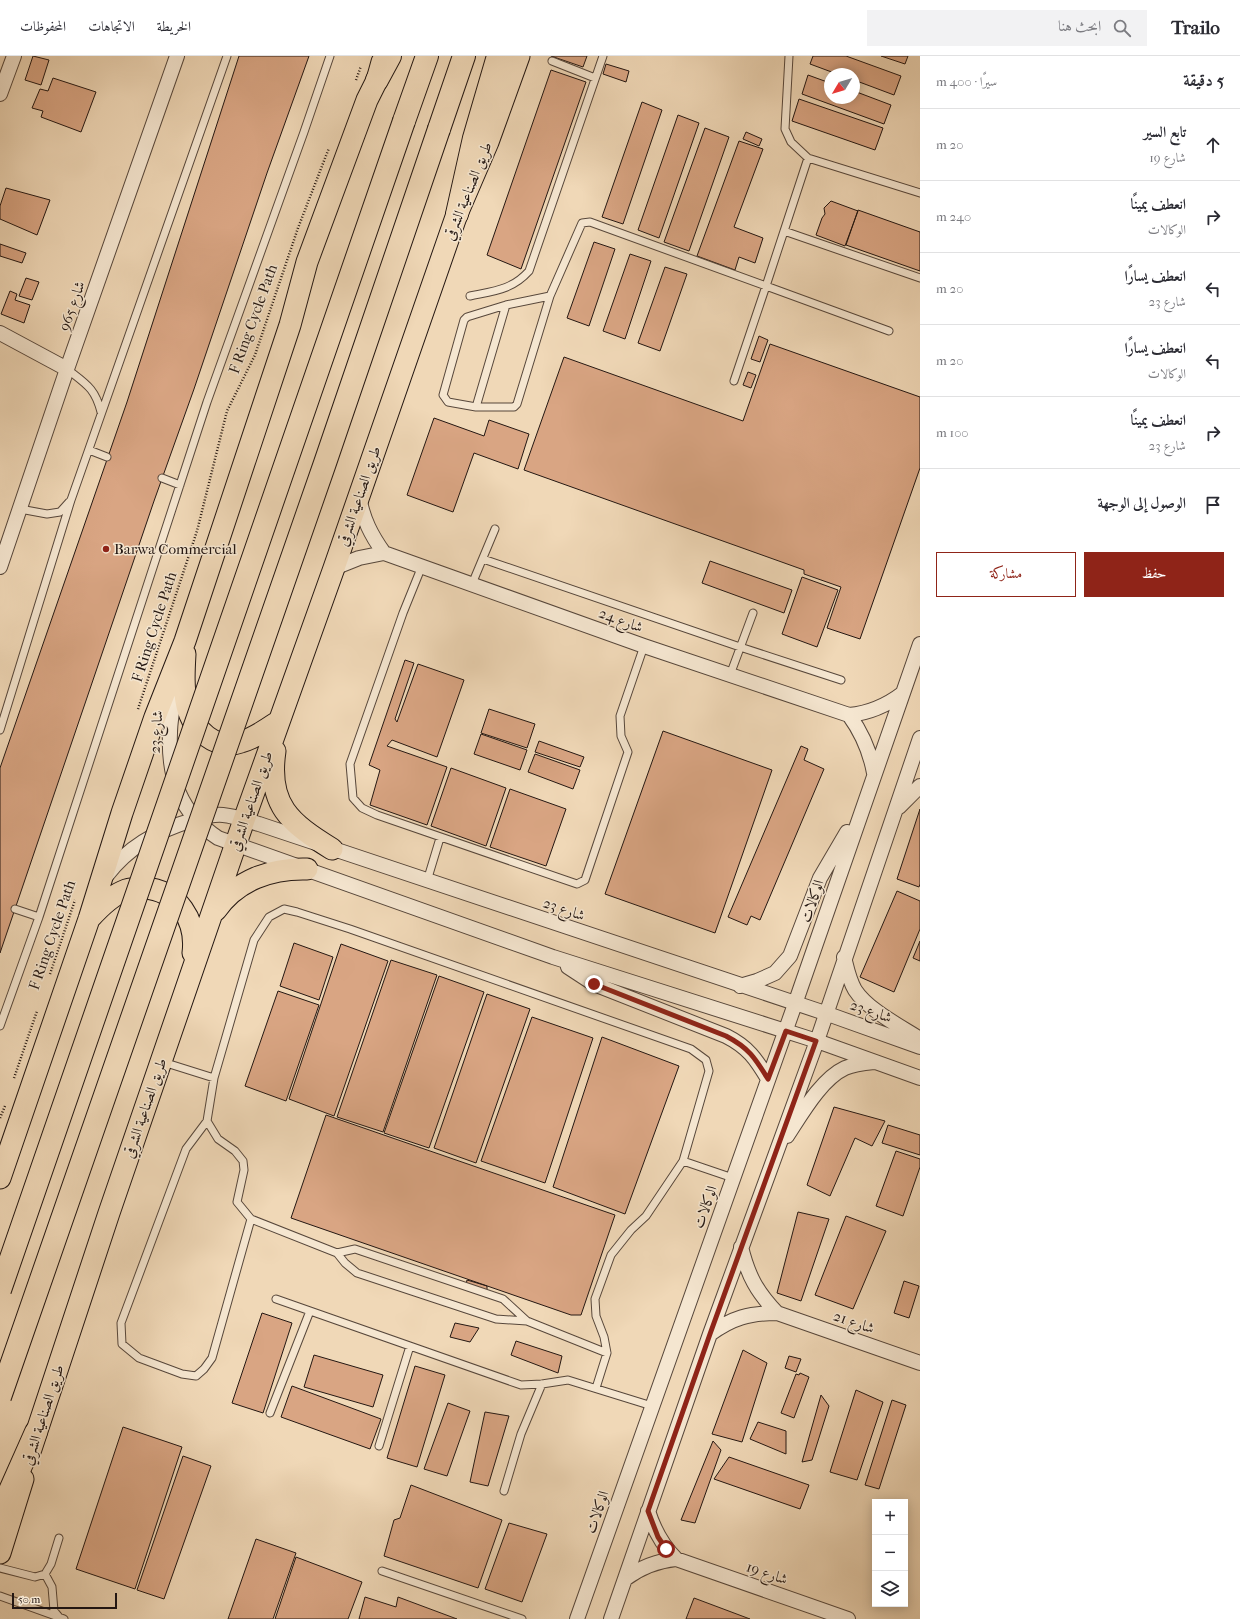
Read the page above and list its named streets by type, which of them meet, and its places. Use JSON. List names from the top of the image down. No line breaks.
{"streets":{"main road":["طريق الصناعية الشرقي"],"street":["شارع 965","شارع 24","شارع 23","الوكالات","شارع 21","شارع 19"],"path":["F Ring Cycle Path"]},"crossings":[["طريق الصناعية الشرقي","شارع 23"],["شارع 24","الوكالات"],["شارع 23","الوكالات"]],"places":["Barwa Commercial"],"scale_bar":"50 m","north":"bottom left","page":{"header":"Trailo","search":"ابحث هنا","nav":["الخريطة","الاتجاهات","المحفوظات"],"heading":["5 دقيقة","سيرًا · 400 m"],"list":[["تابع السير","شارع 19","20 m"],["انعطف يمينًا","الوكالات","240 m"],["انعطف يسارًا","شارع 23","20 m"],["انعطف يسارًا","الوكالات","20 m"],["انعطف يمينًا","شارع 23","100 m"],"الوصول إلى الوجهة"],"buttons":["حفظ","مشاركة"],"map_buttons":["+","−"],"scale":"50 m"}}
